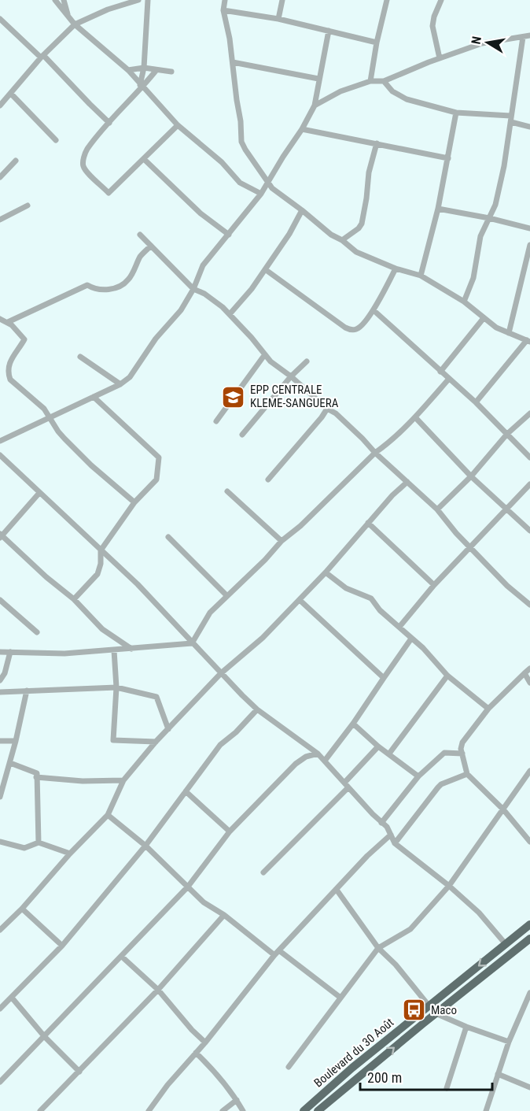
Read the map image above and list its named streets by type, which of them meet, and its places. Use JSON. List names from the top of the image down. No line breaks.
{"streets":{"highway":["Boulevard du 30 Août"]},"places":{"school or university":["EPP CENTRALE KLEME-SANGUERA"],"bus stop":["Maco"]},"scale_bar":"200 m","north":"left"}
